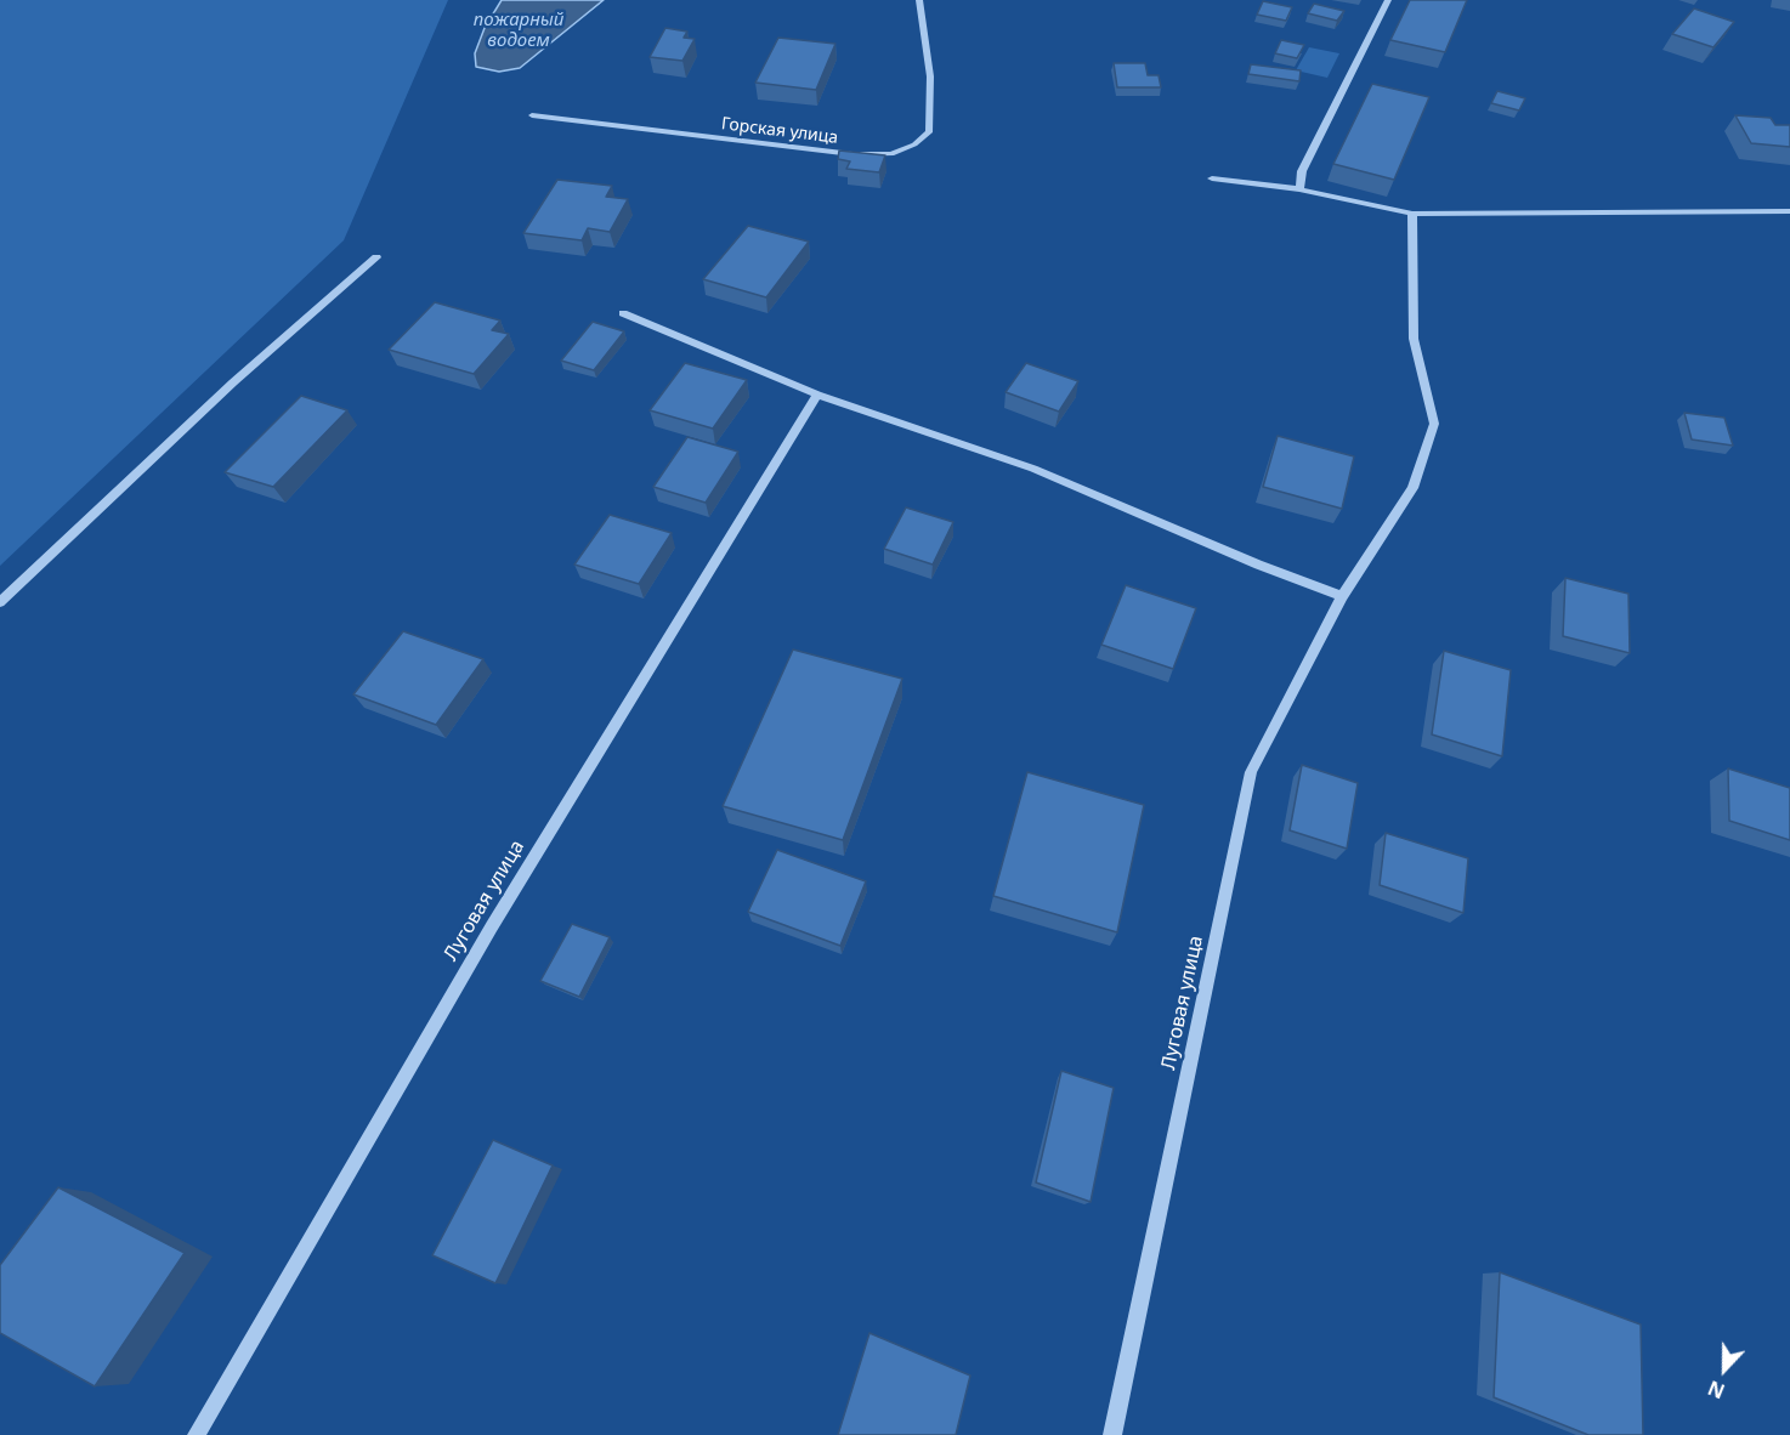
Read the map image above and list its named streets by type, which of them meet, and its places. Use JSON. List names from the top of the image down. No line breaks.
{"streets":{"street":["Горская улица","Луговая улица"]},"water":["пожарный водоем"],"north":"bottom"}
